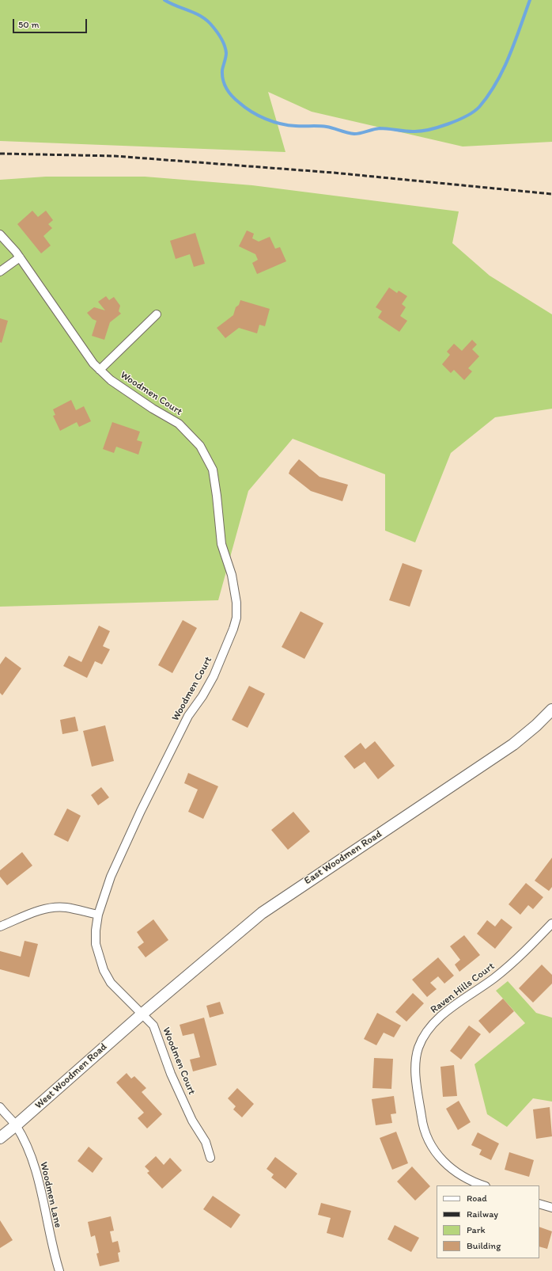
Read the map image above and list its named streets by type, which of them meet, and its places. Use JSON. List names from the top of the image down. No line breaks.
{"streets":{"main road":["East Woodmen Road","West Woodmen Road"],"street":["Woodmen Court","Raven Hills Court","Woodmen Lane"]},"crossings":[["Woodmen Court","East Woodmen Road"],["Woodmen Court","West Woodmen Road"],["East Woodmen Road","West Woodmen Road"],["West Woodmen Road","Woodmen Lane"]],"legend":["Road","Railway","Park","Building"],"scale_bar":"50 m"}
